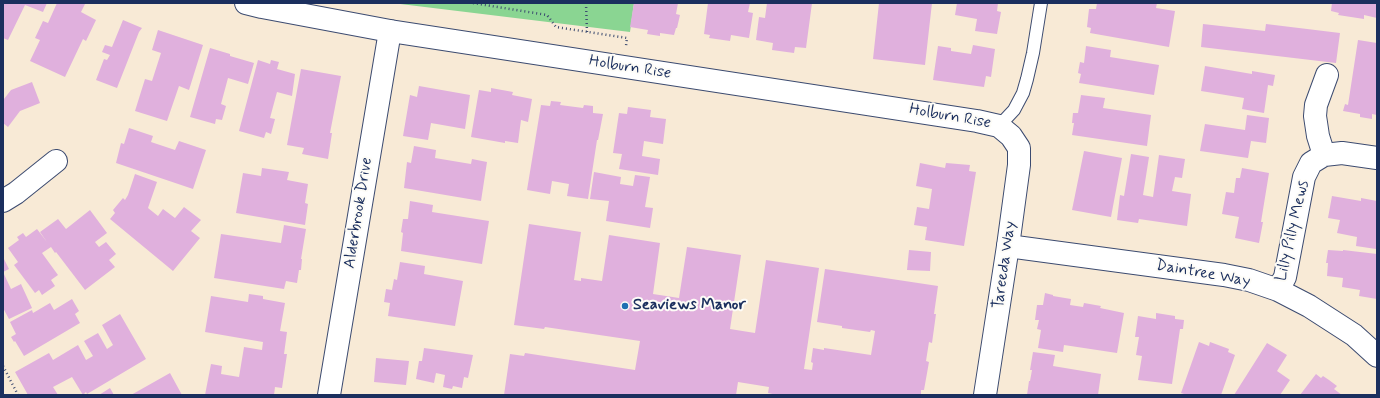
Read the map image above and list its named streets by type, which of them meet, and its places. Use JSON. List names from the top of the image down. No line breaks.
{"streets":{"street":["Holburn Rise","Alderbrook Drive","Lilly Pilly Mews","Tareeda Way","Daintree Way"]},"crossings":[["Holburn Rise","Alderbrook Drive"],["Holburn Rise","Tareeda Way"],["Lilly Pilly Mews","Daintree Way"],["Tareeda Way","Daintree Way"]],"places":["Seaviews Manor"]}
